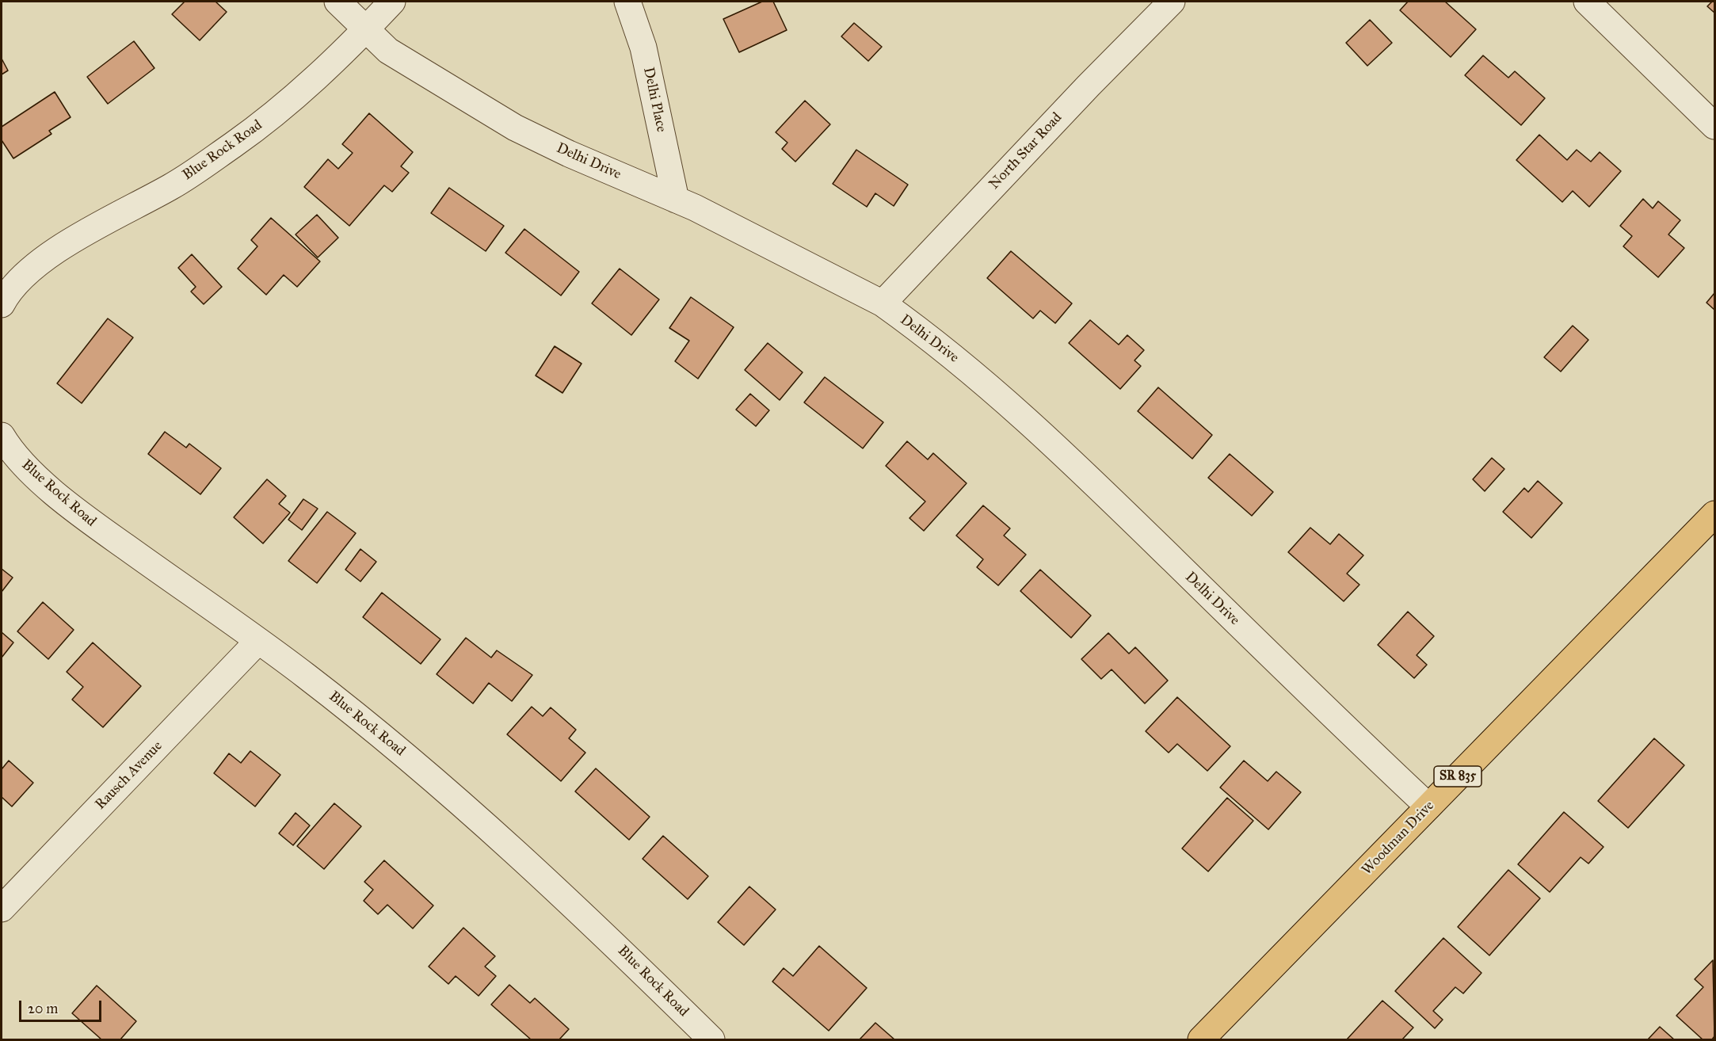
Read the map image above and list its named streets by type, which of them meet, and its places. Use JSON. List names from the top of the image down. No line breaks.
{"streets":{"main road":["SR 835","Woodman Drive"],"street":["Delhi Place","Blue Rock Road","North Star Road","Delhi Drive","Rausch Avenue"]},"crossings":[["Delhi Place","Delhi Drive"],["Blue Rock Road","Delhi Drive"],["Blue Rock Road","Rausch Avenue"],["North Star Road","Delhi Drive"],["Delhi Drive","Woodman Drive"]],"scale_bar":"20 m"}
